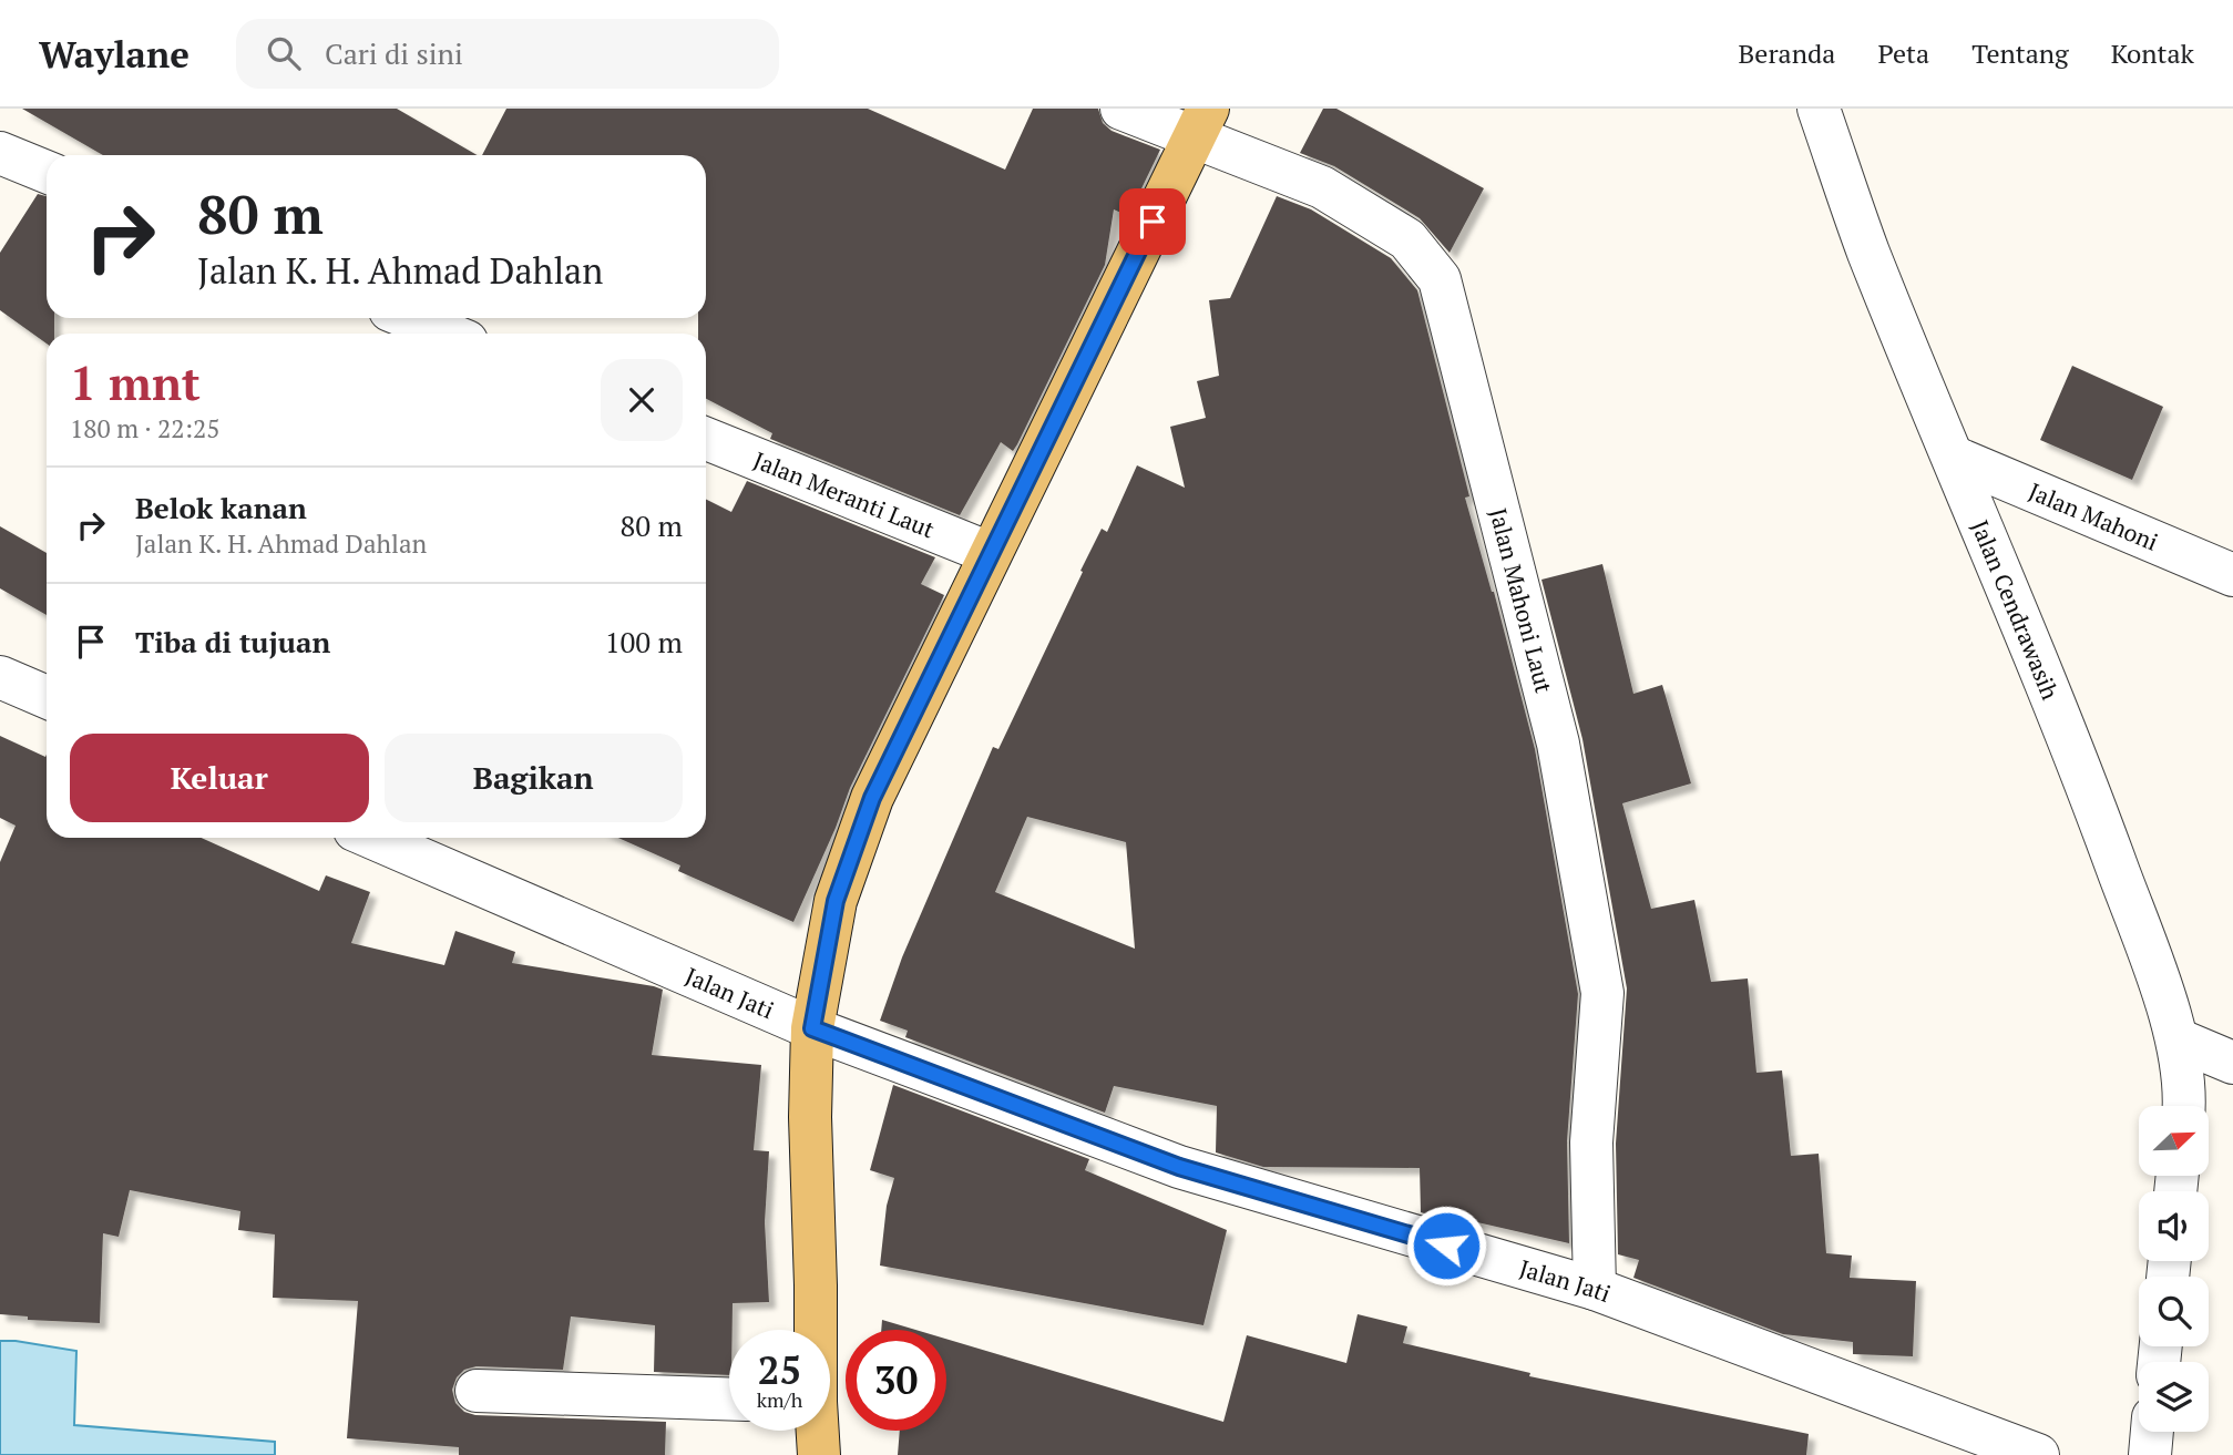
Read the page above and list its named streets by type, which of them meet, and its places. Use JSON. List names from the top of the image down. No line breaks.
{"streets":{"street":["Jalan Meranti Laut","Jalan Mahoni","Jalan Mahoni Laut","Jalan Cendrawasih","Jalan Jati"]},"crossings":[["Jalan Mahoni","Jalan Cendrawasih"],["Jalan Mahoni Laut","Jalan Jati"]],"north":"top right","page":{"header":"Waylane","search":"Cari di sini","nav":["Beranda","Peta","Tentang","Kontak"],"turn":["80 m","Jalan K. H. Ahmad Dahlan"],"heading":["1 mnt","180 m · 22:25"],"list":[{"name":"Belok kanan","note":"Jalan K. H. Ahmad Dahlan","value":"80 m"},{"name":"Tiba di tujuan","value":"100 m"}],"buttons":["Keluar","Bagikan"],"speed":"25 km/h","limit":"30"}}
